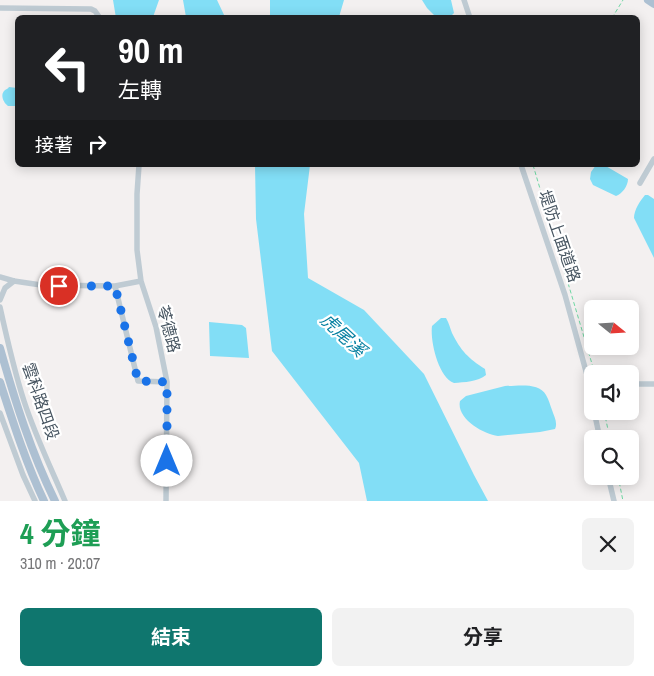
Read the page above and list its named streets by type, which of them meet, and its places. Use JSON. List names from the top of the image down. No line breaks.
{"streets":{"main road":["雲科路四段"],"street":["堤防上面道路","苓德路"]},"water":["虎尾溪"],"north":"right","page":{"turn":["90 m","左轉"],"then":"接著","heading":["4 分鐘","310 m · 20:07"],"buttons":["結束","分享"]}}
